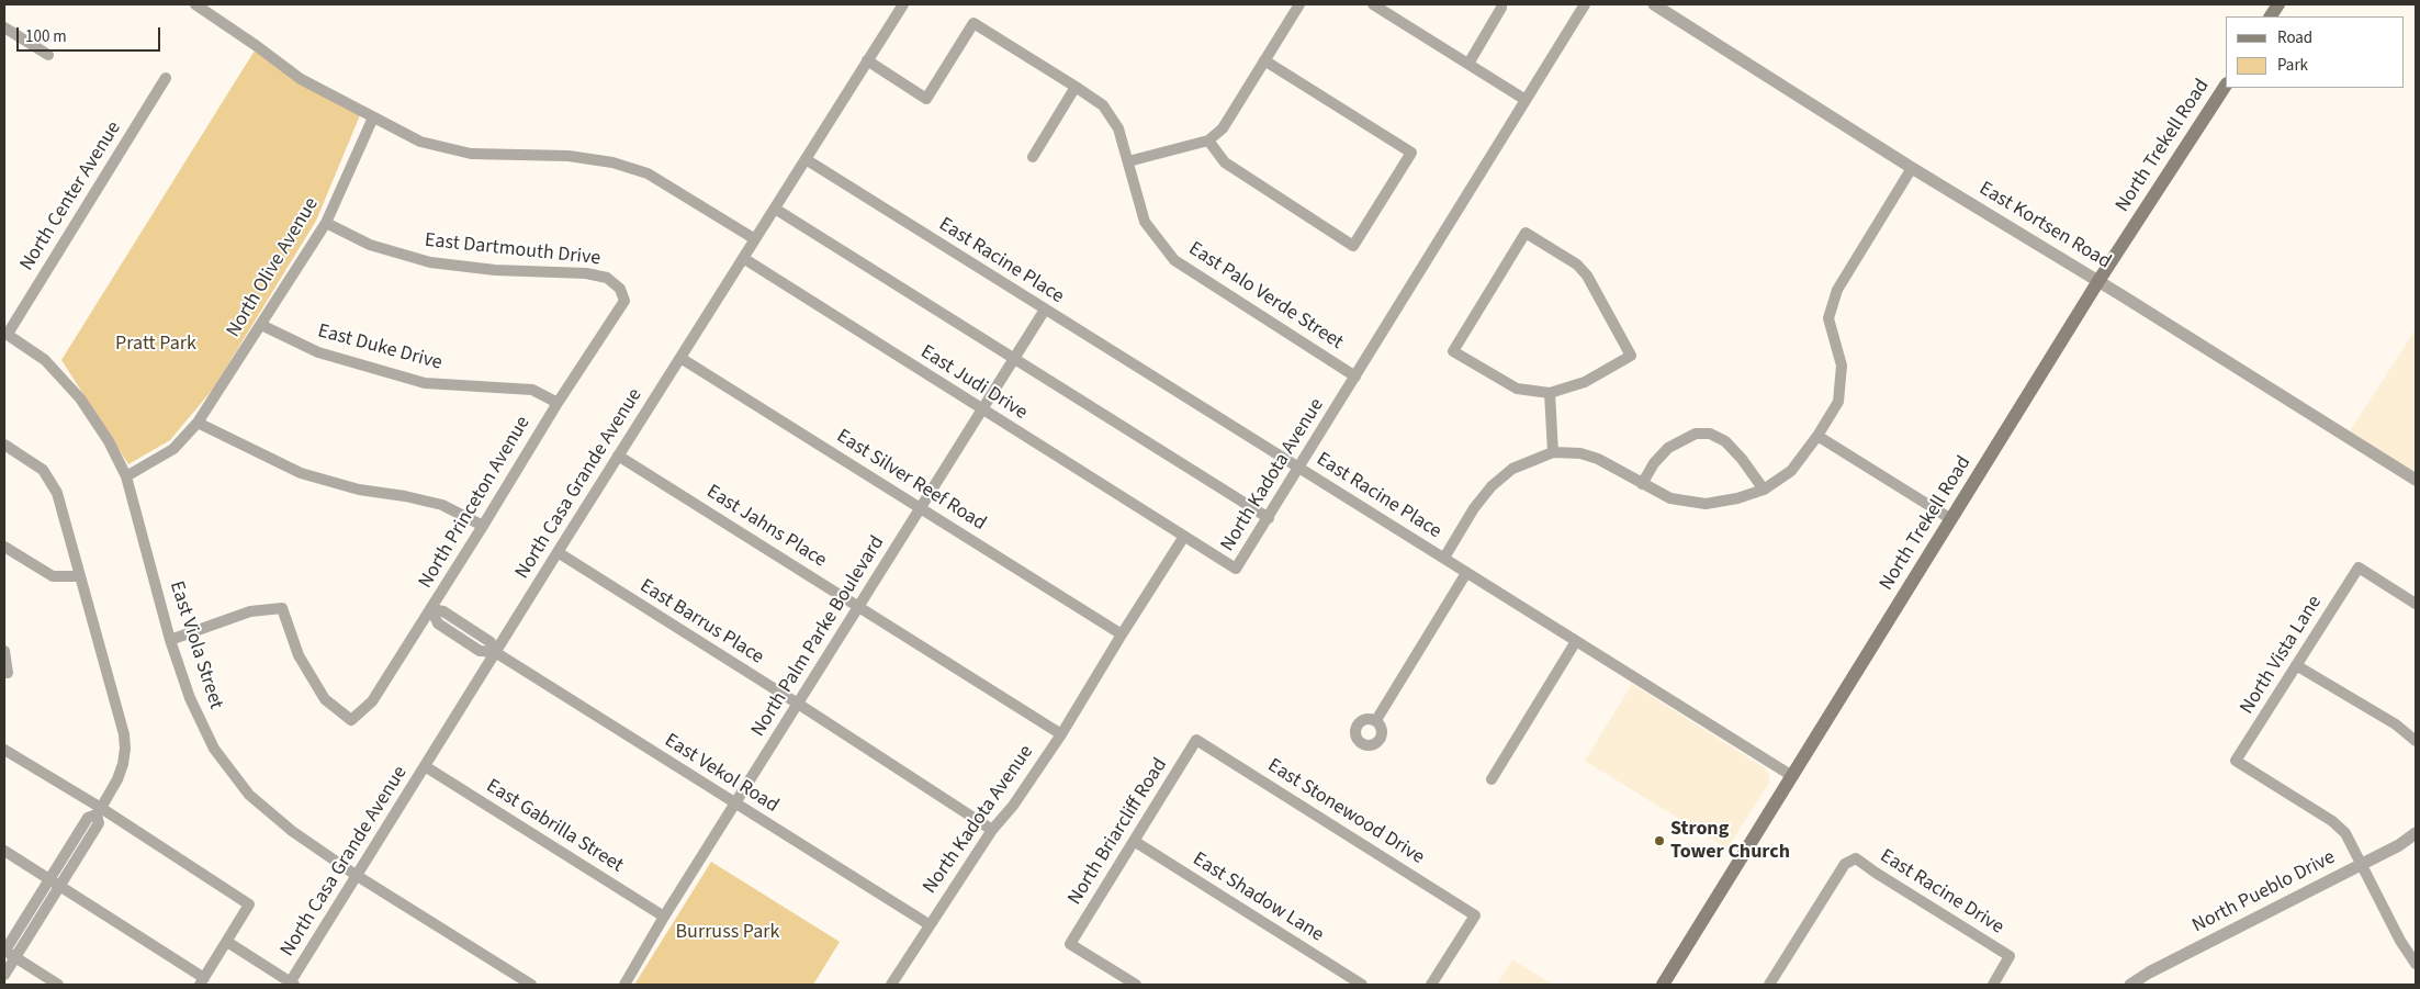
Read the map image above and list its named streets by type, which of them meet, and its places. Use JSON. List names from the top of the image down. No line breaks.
{"streets":{"main road":["North Trekell Road"],"street":["North Center Avenue","East Kortsen Road","East Dartmouth Drive","East Racine Place","North Olive Avenue","East Palo Verde Street","East Duke Drive","East Judi Drive","North Kadota Avenue","East Silver Reef Road","North Casa Grande Avenue","North Princeton Avenue","East Jahns Place","East Barrus Place","North Palm Parke Boulevard","East Viola Street","North Vista Lane","East Vekol Road","East Stonewood Drive","East Gabrilla Street","North Briarcliff Road","East Racine Drive","North Pueblo Drive","East Shadow Lane"]},"crossings":[["North Trekell Road","East Kortsen Road"],["North Trekell Road","East Racine Place"],["North Center Avenue","East Viola Street"],["East Dartmouth Drive","North Olive Avenue"],["East Dartmouth Drive","North Princeton Avenue"],["East Racine Place","North Kadota Avenue"],["East Racine Place","North Casa Grande Avenue"],["East Racine Place","North Palm Parke Boulevard"],["North Olive Avenue","East Duke Drive"],["North Olive Avenue","East Viola Street"],["East Palo Verde Street","North Kadota Avenue"],["East Palo Verde Street","North Casa Grande Avenue"],["East Duke Drive","North Princeton Avenue"],["East Judi Drive","North Kadota Avenue"],["East Judi Drive","North Casa Grande Avenue"],["East Judi Drive","North Palm Parke Boulevard"],["North Kadota Avenue","East Silver Reef Road"],["North Kadota Avenue","East Jahns Place"],["North Kadota Avenue","East Barrus Place"],["North Kadota Avenue","East Vekol Road"],["East Silver Reef Road","North Casa Grande Avenue"],["East Silver Reef Road","North Palm Parke Boulevard"],["North Casa Grande Avenue","East Jahns Place"],["North Casa Grande Avenue","East Barrus Place"],["North Casa Grande Avenue","East Viola Street"],["North Casa Grande Avenue","East Vekol Road"],["North Casa Grande Avenue","East Gabrilla Street"],["North Princeton Avenue","East Viola Street"],["North Princeton Avenue","East Vekol Road"],["East Jahns Place","North Palm Parke Boulevard"],["East Barrus Place","North Palm Parke Boulevard"],["North Palm Parke Boulevard","East Vekol Road"],["North Palm Parke Boulevard","East Gabrilla Street"],["North Vista Lane","North Pueblo Drive"],["East Stonewood Drive","North Briarcliff Road"],["North Briarcliff Road","East Shadow Lane"]],"parks":["Pratt Park","Burruss Park"],"places":["Strong Tower Church"],"legend":["Road","Park"],"scale_bar":"100 m"}
